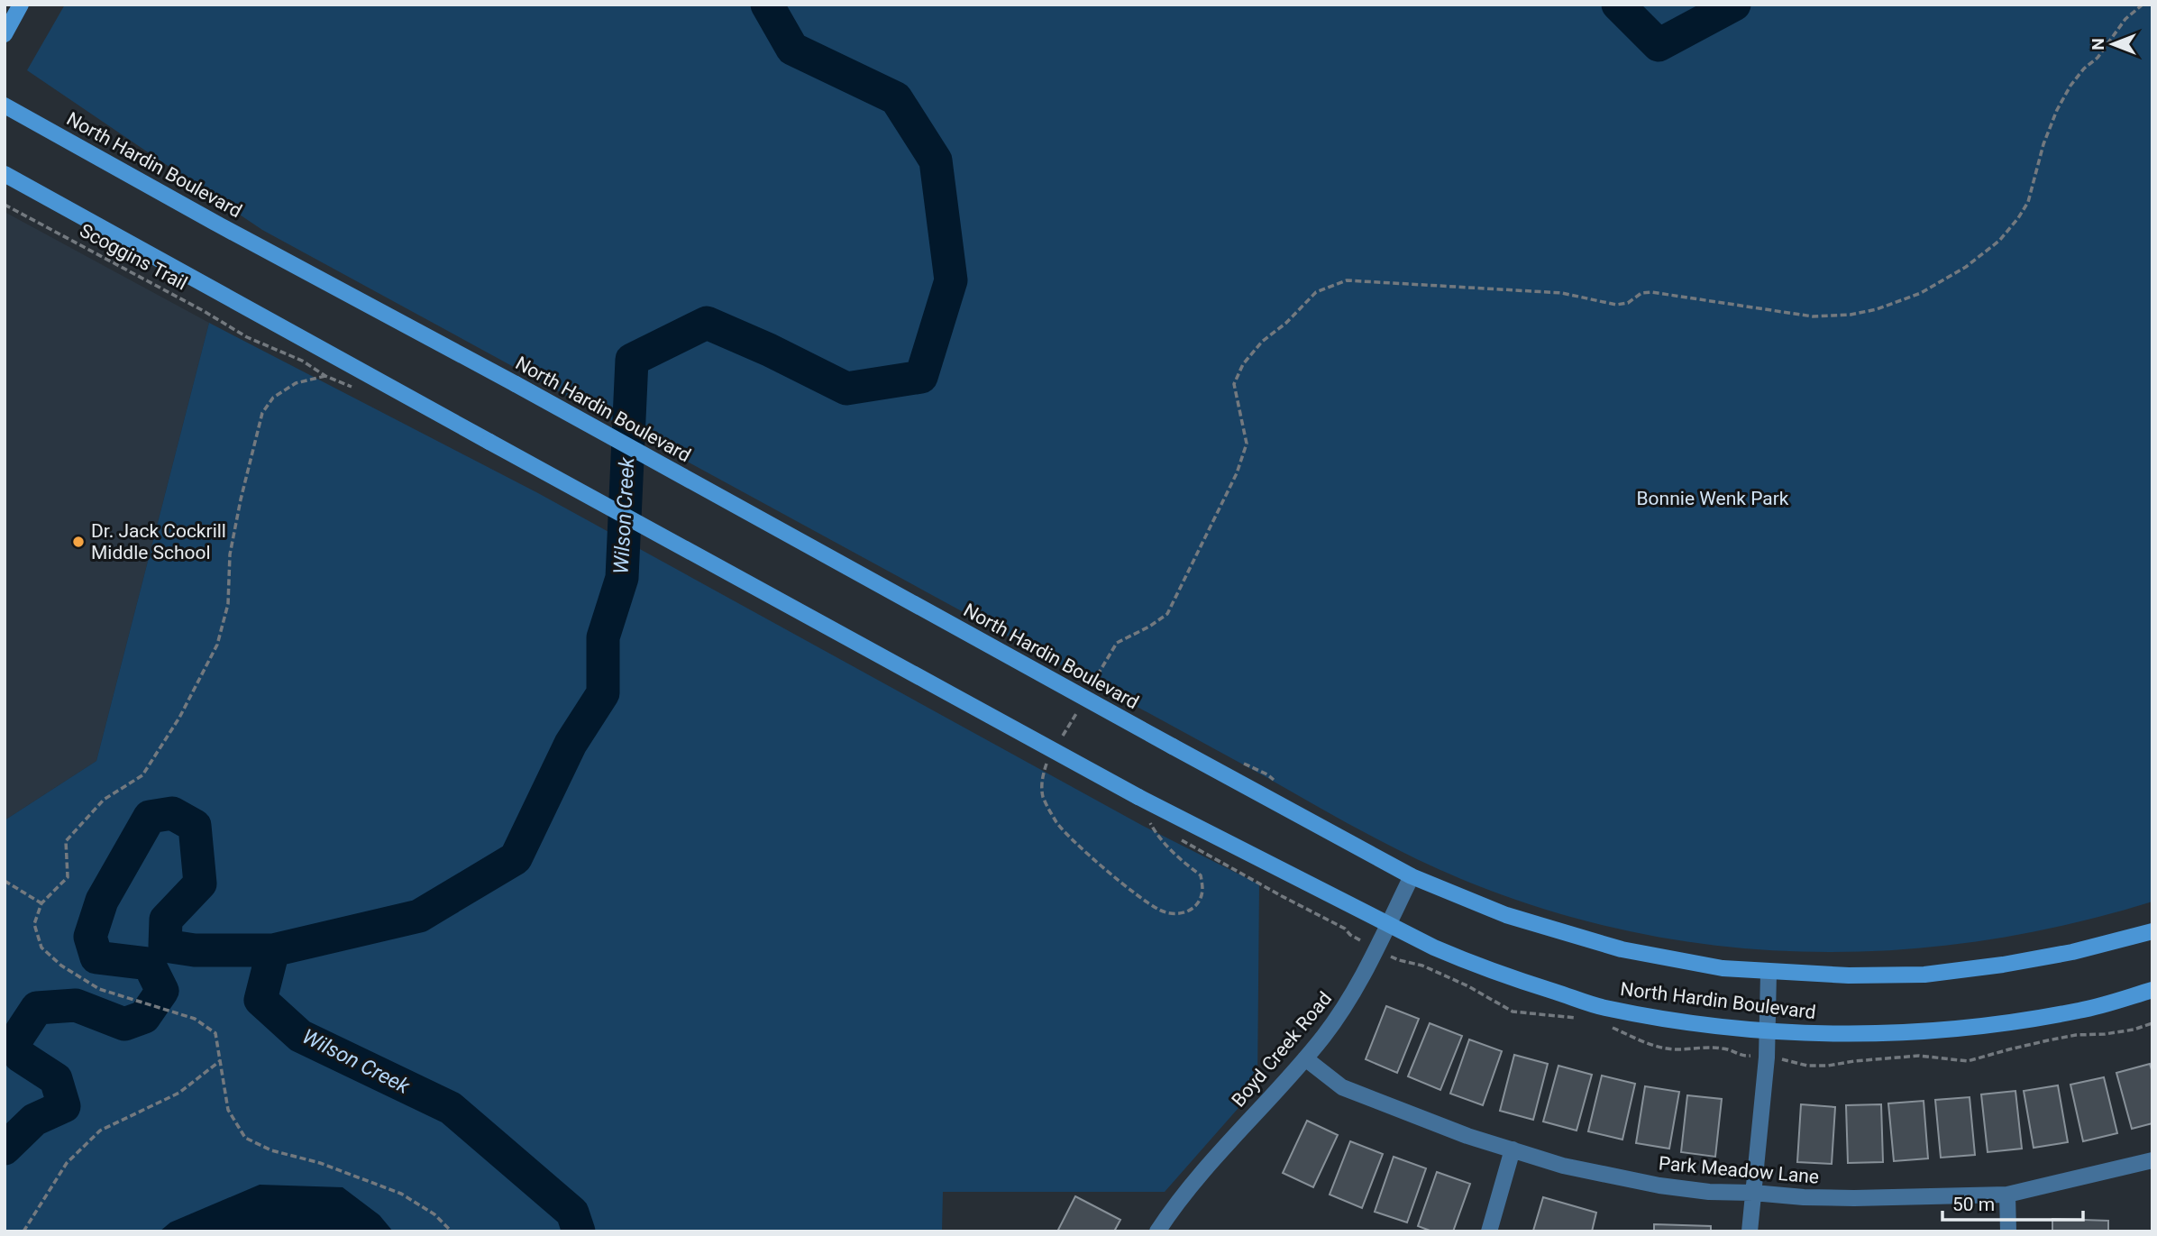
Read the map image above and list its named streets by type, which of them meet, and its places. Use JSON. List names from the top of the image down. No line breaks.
{"streets":{"main road":["North Hardin Boulevard"],"street":["Boyd Creek Road","Park Meadow Lane"],"path":["Scoggins Trail"]},"crossings":[["North Hardin Boulevard","Boyd Creek Road"],["Boyd Creek Road","Park Meadow Lane"]],"water":["Wilson Creek"],"parks":["Bonnie Wenk Park"],"places":["Dr. Jack Cockrill Middle School"],"scale_bar":"50 m","north":"left"}
